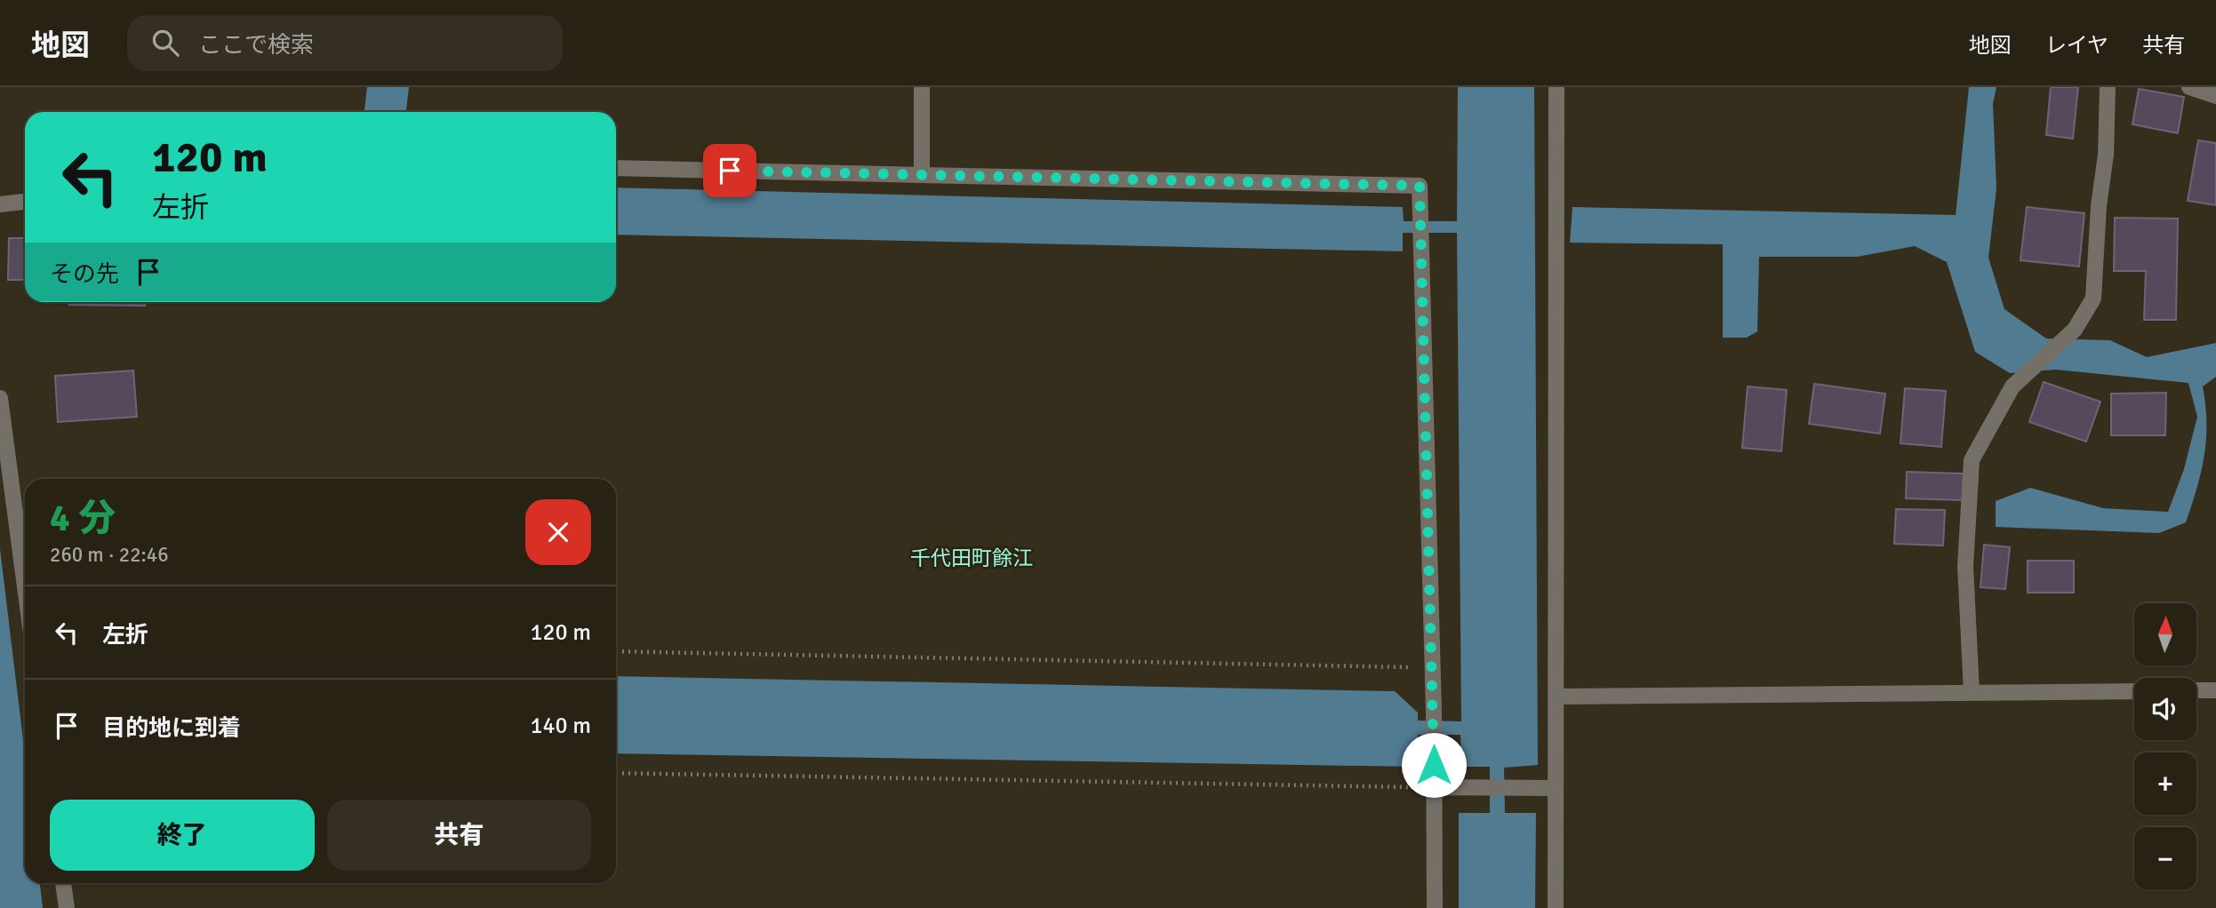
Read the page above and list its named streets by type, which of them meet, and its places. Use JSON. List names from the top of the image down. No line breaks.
{"districts":["千代田町餘江"],"north":"top","page":{"header":"地図","search":"ここで検索","nav":["地図","レイヤ","共有"],"turn":["120 m","左折"],"then":"その先","heading":["4 分","260 m · 22:46"],"list":[{"name":"左折","value":"120 m"},{"name":"目的地に到着","value":"140 m"}],"map_buttons":["+","−"],"buttons":["終了","共有"]}}
